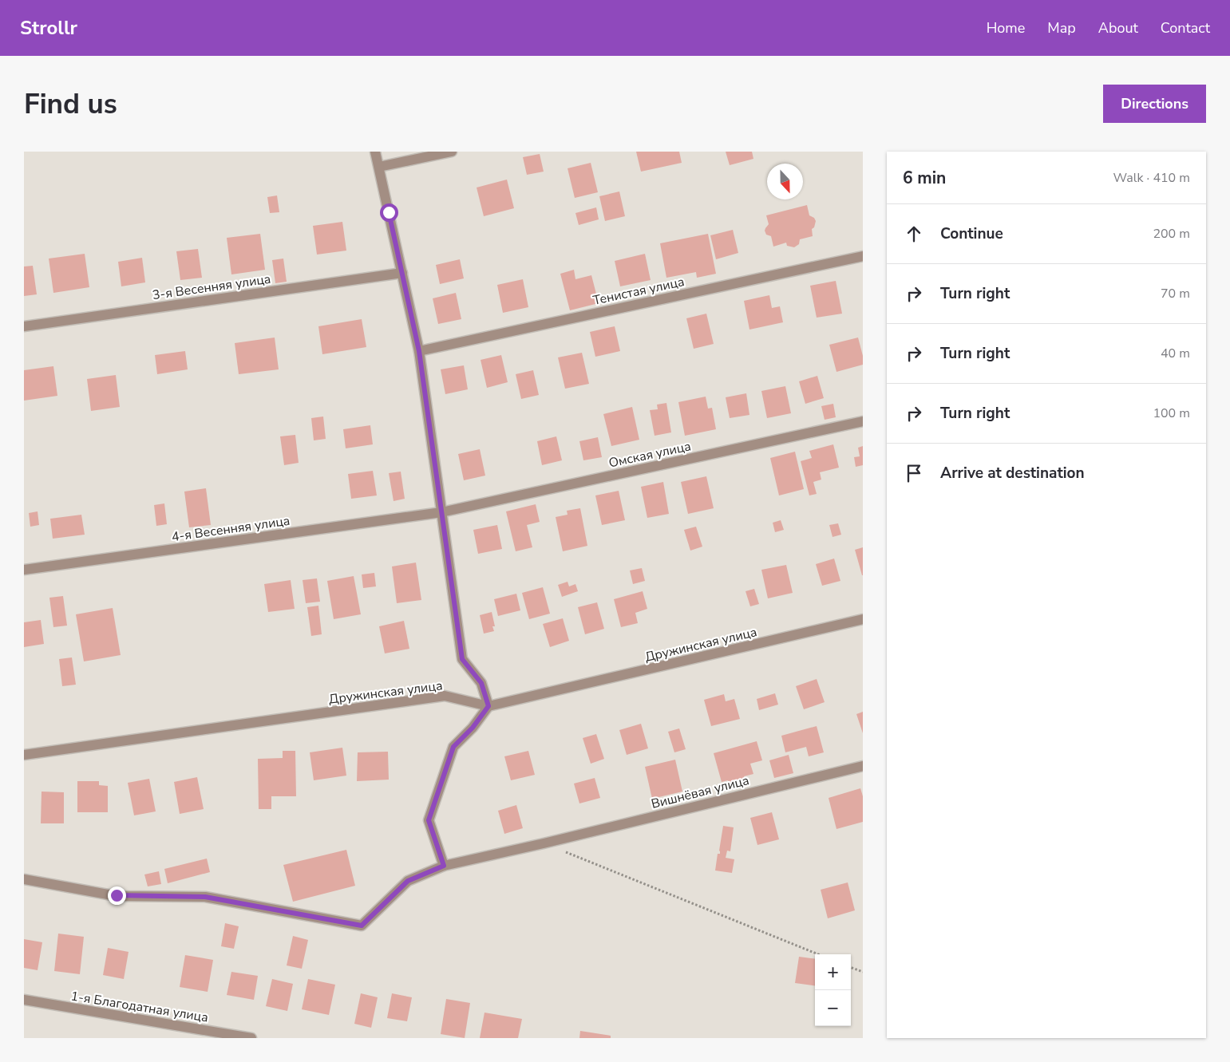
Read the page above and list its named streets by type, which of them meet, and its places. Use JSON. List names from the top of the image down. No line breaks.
{"streets":{"street":["3-я Весенняя улица","Тенистая улица","Омская улица","4-я Весенняя улица","Дружинская улица","Вишнёвая улица","1-я Благодатная улица"]},"crossings":[["Омская улица","4-я Весенняя улица"]],"north":"bottom","page":{"header":"Strollr","nav":["Home","Map","About","Contact"],"buttons":"Directions","title":"Find us","heading":["6 min","Walk · 410 m"],"list":[["Continue","200 m"],["Turn right","70 m"],["Turn right","40 m"],["Turn right","100 m"],"Arrive at destination"],"map_buttons":["+","−"]}}
